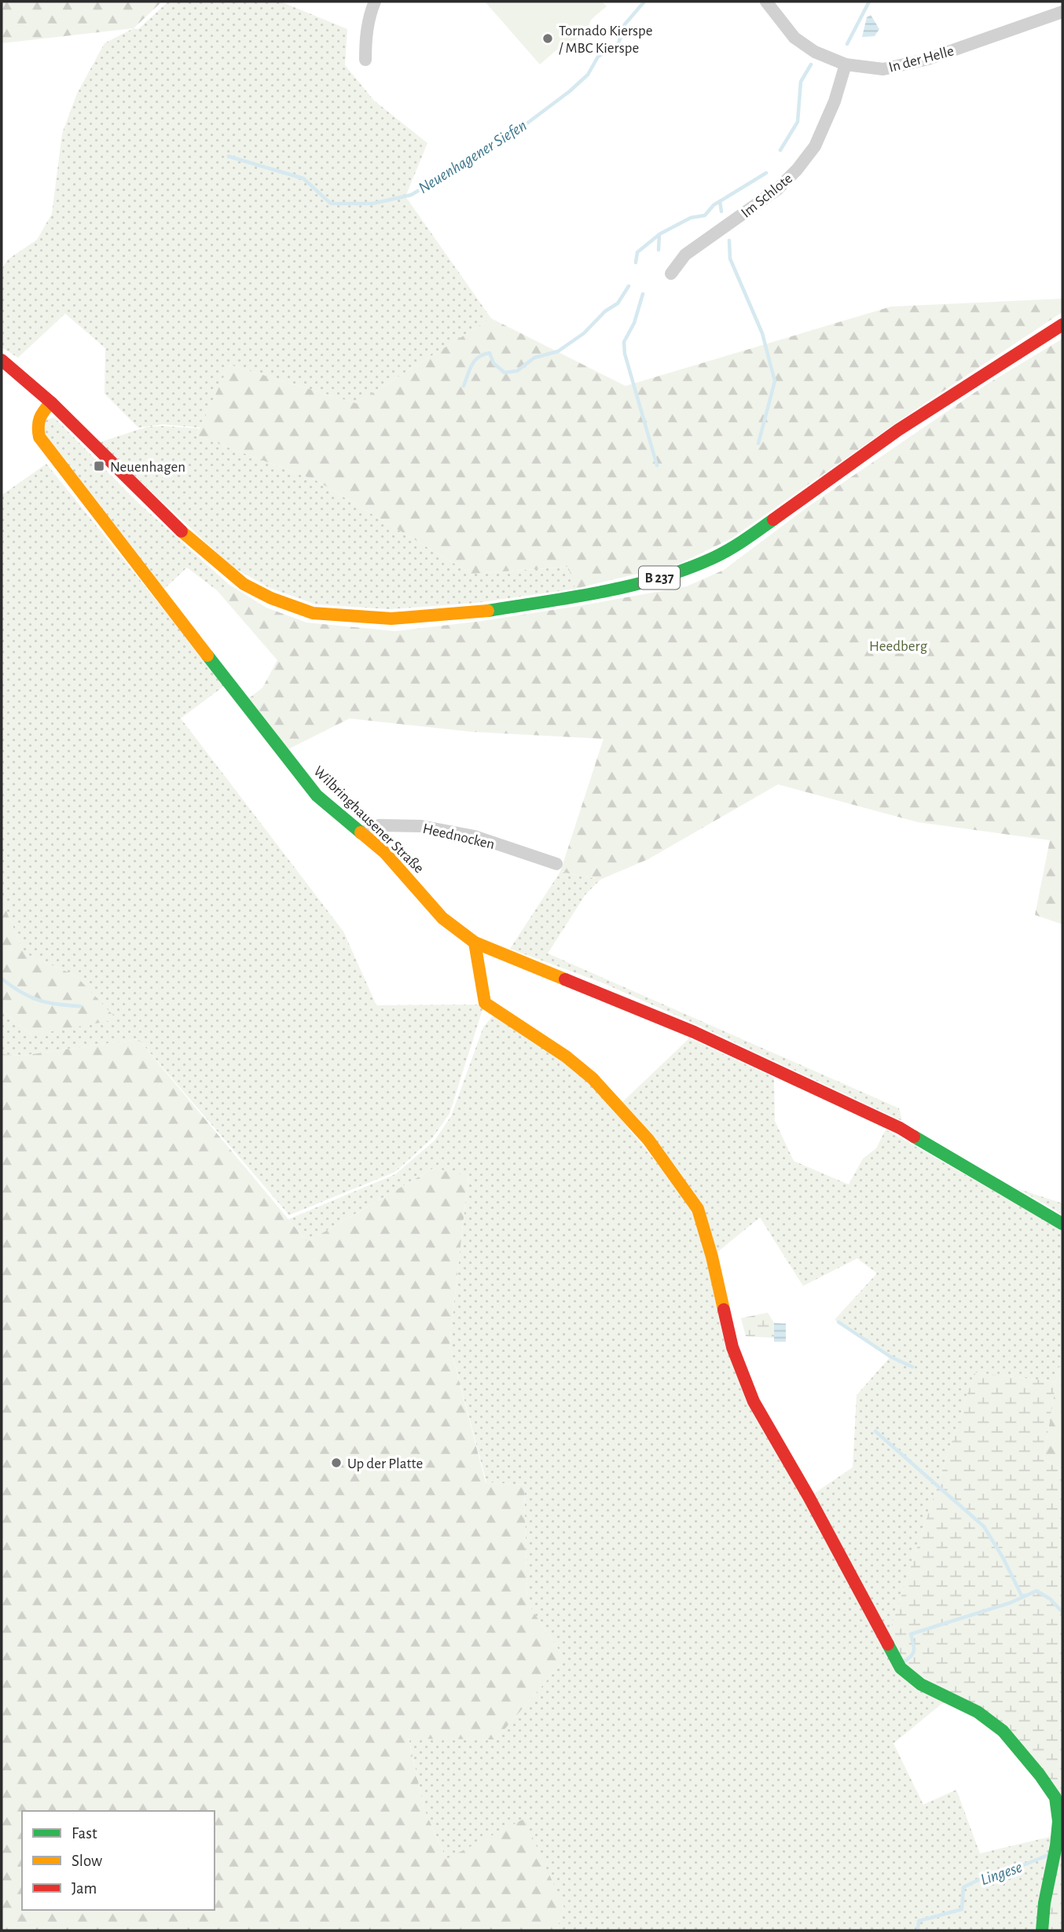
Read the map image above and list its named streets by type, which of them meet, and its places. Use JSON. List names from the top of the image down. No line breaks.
{"streets":{"street":["In der Helle","Im Schlote","B 237","Wilbringhausener Straße","Heednocken"]},"crossings":[["In der Helle","Im Schlote"],["B 237","Wilbringhausener Straße"],["Wilbringhausener Straße","Heednocken"]],"water":["Neuenhagener Siefen","Lingese"],"parks":["Heedberg"],"places":{"other":["Tornado Kierspe / MBC Kierspe","Up der Platte"],"transit":["Neuenhagen"]},"legend":["Fast","Slow","Jam"]}
